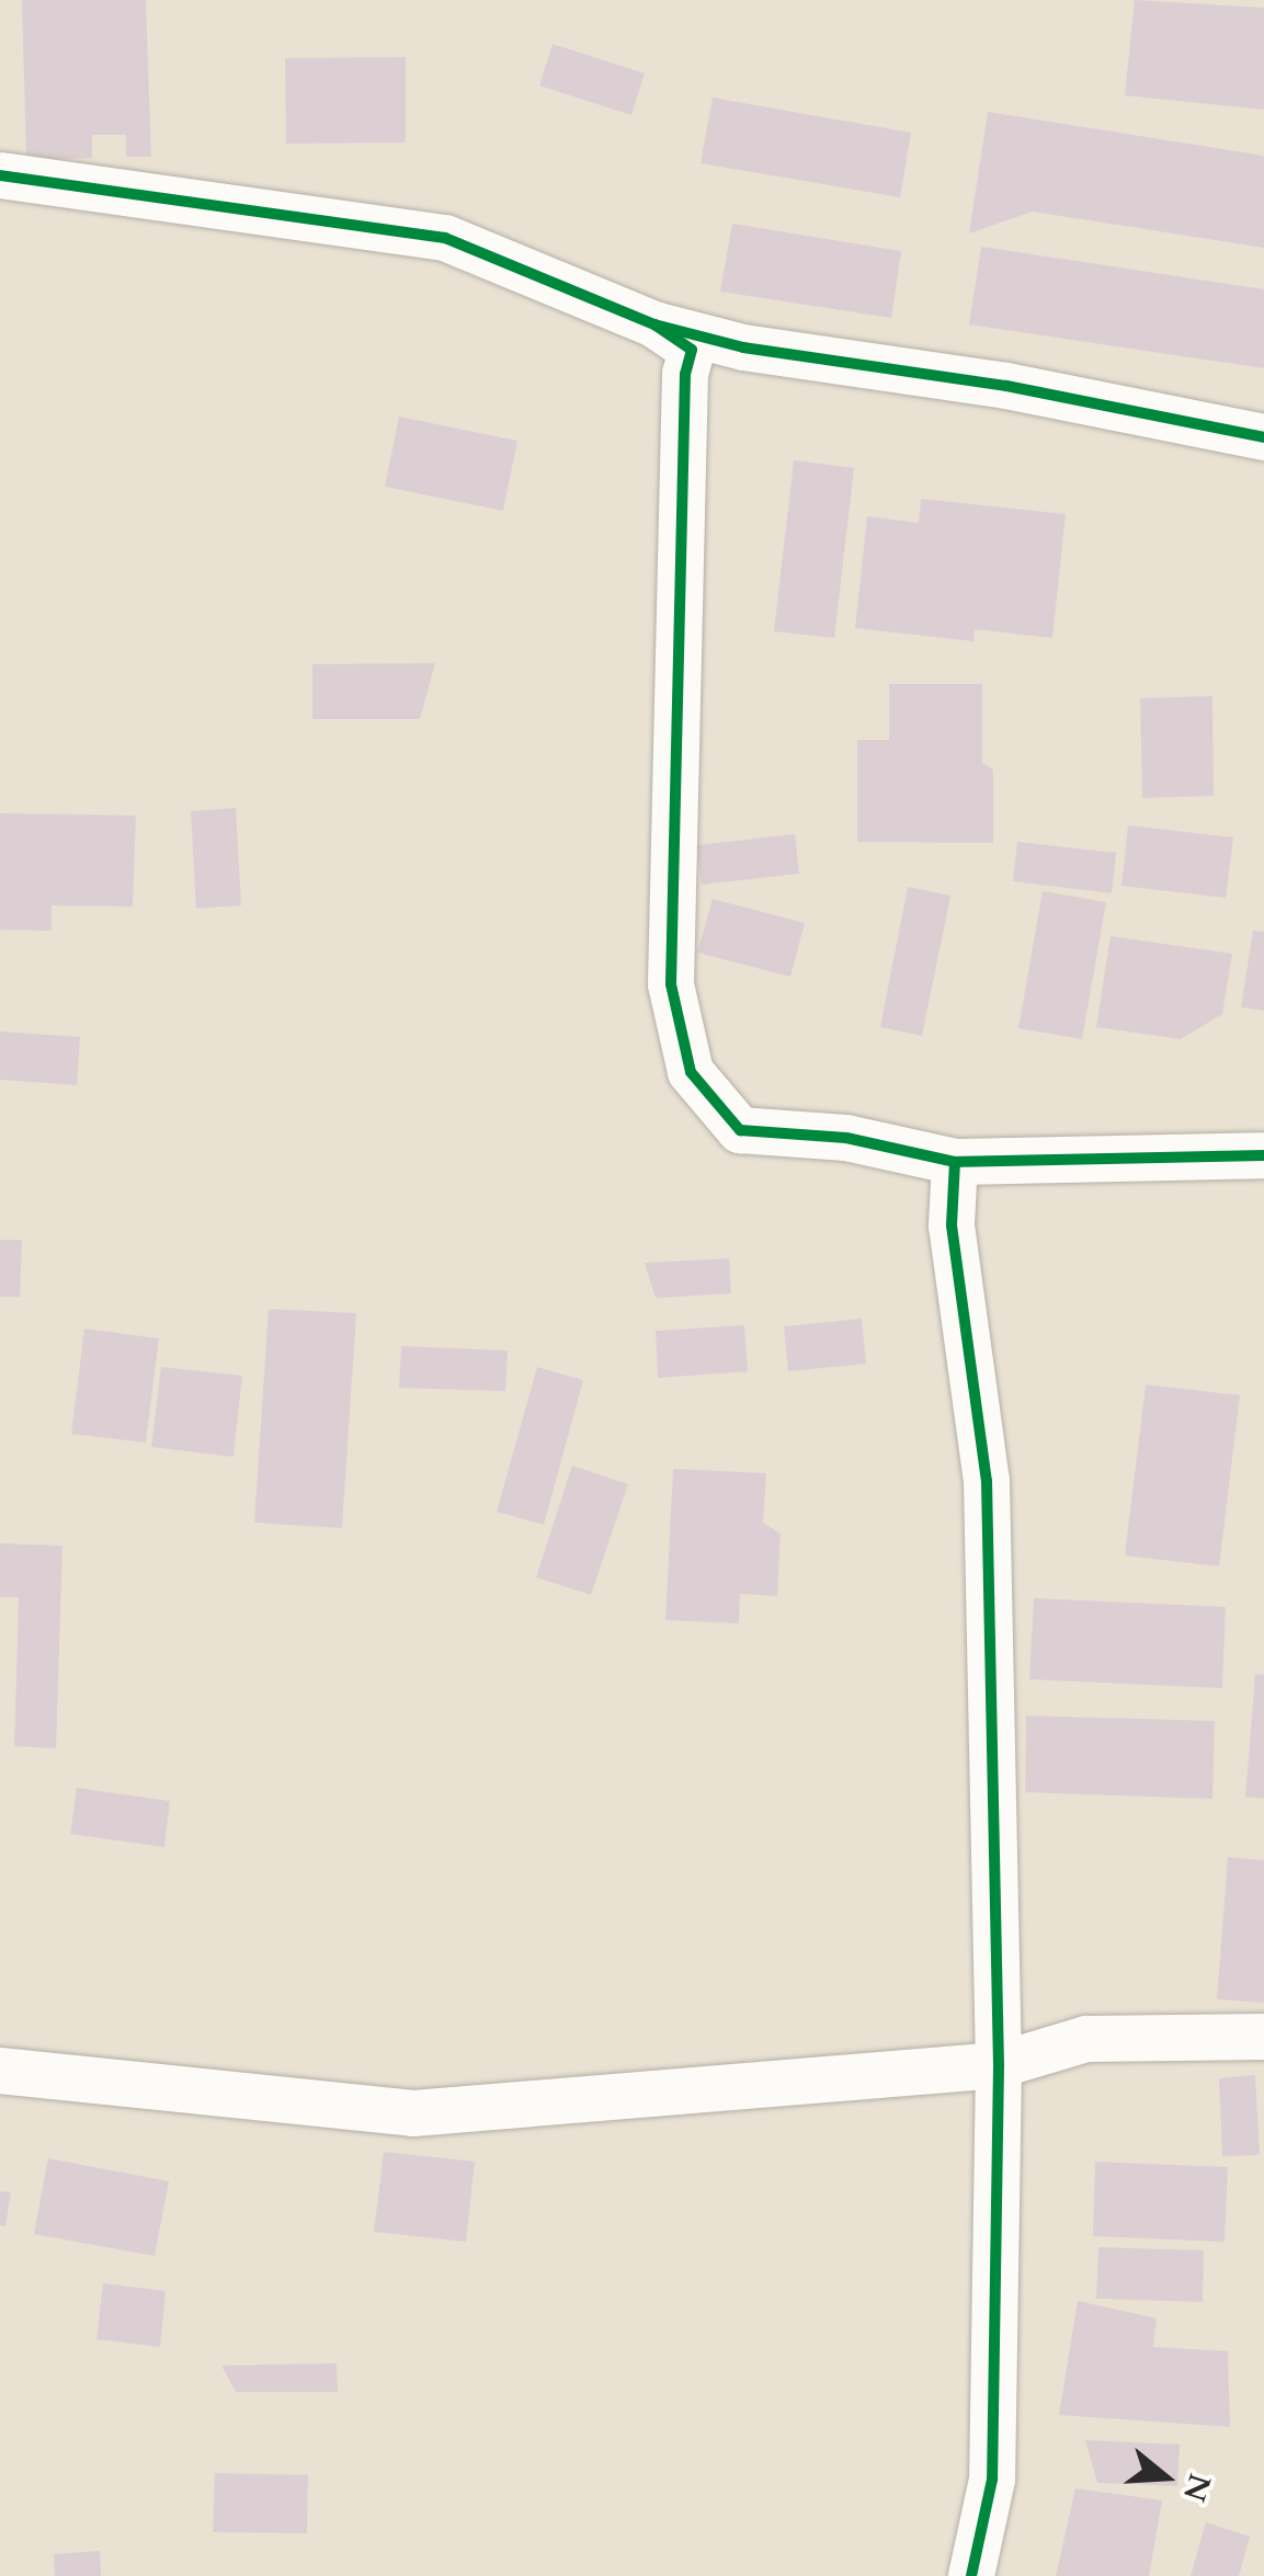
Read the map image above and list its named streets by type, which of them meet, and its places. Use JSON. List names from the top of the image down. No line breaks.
{"north":"right"}
